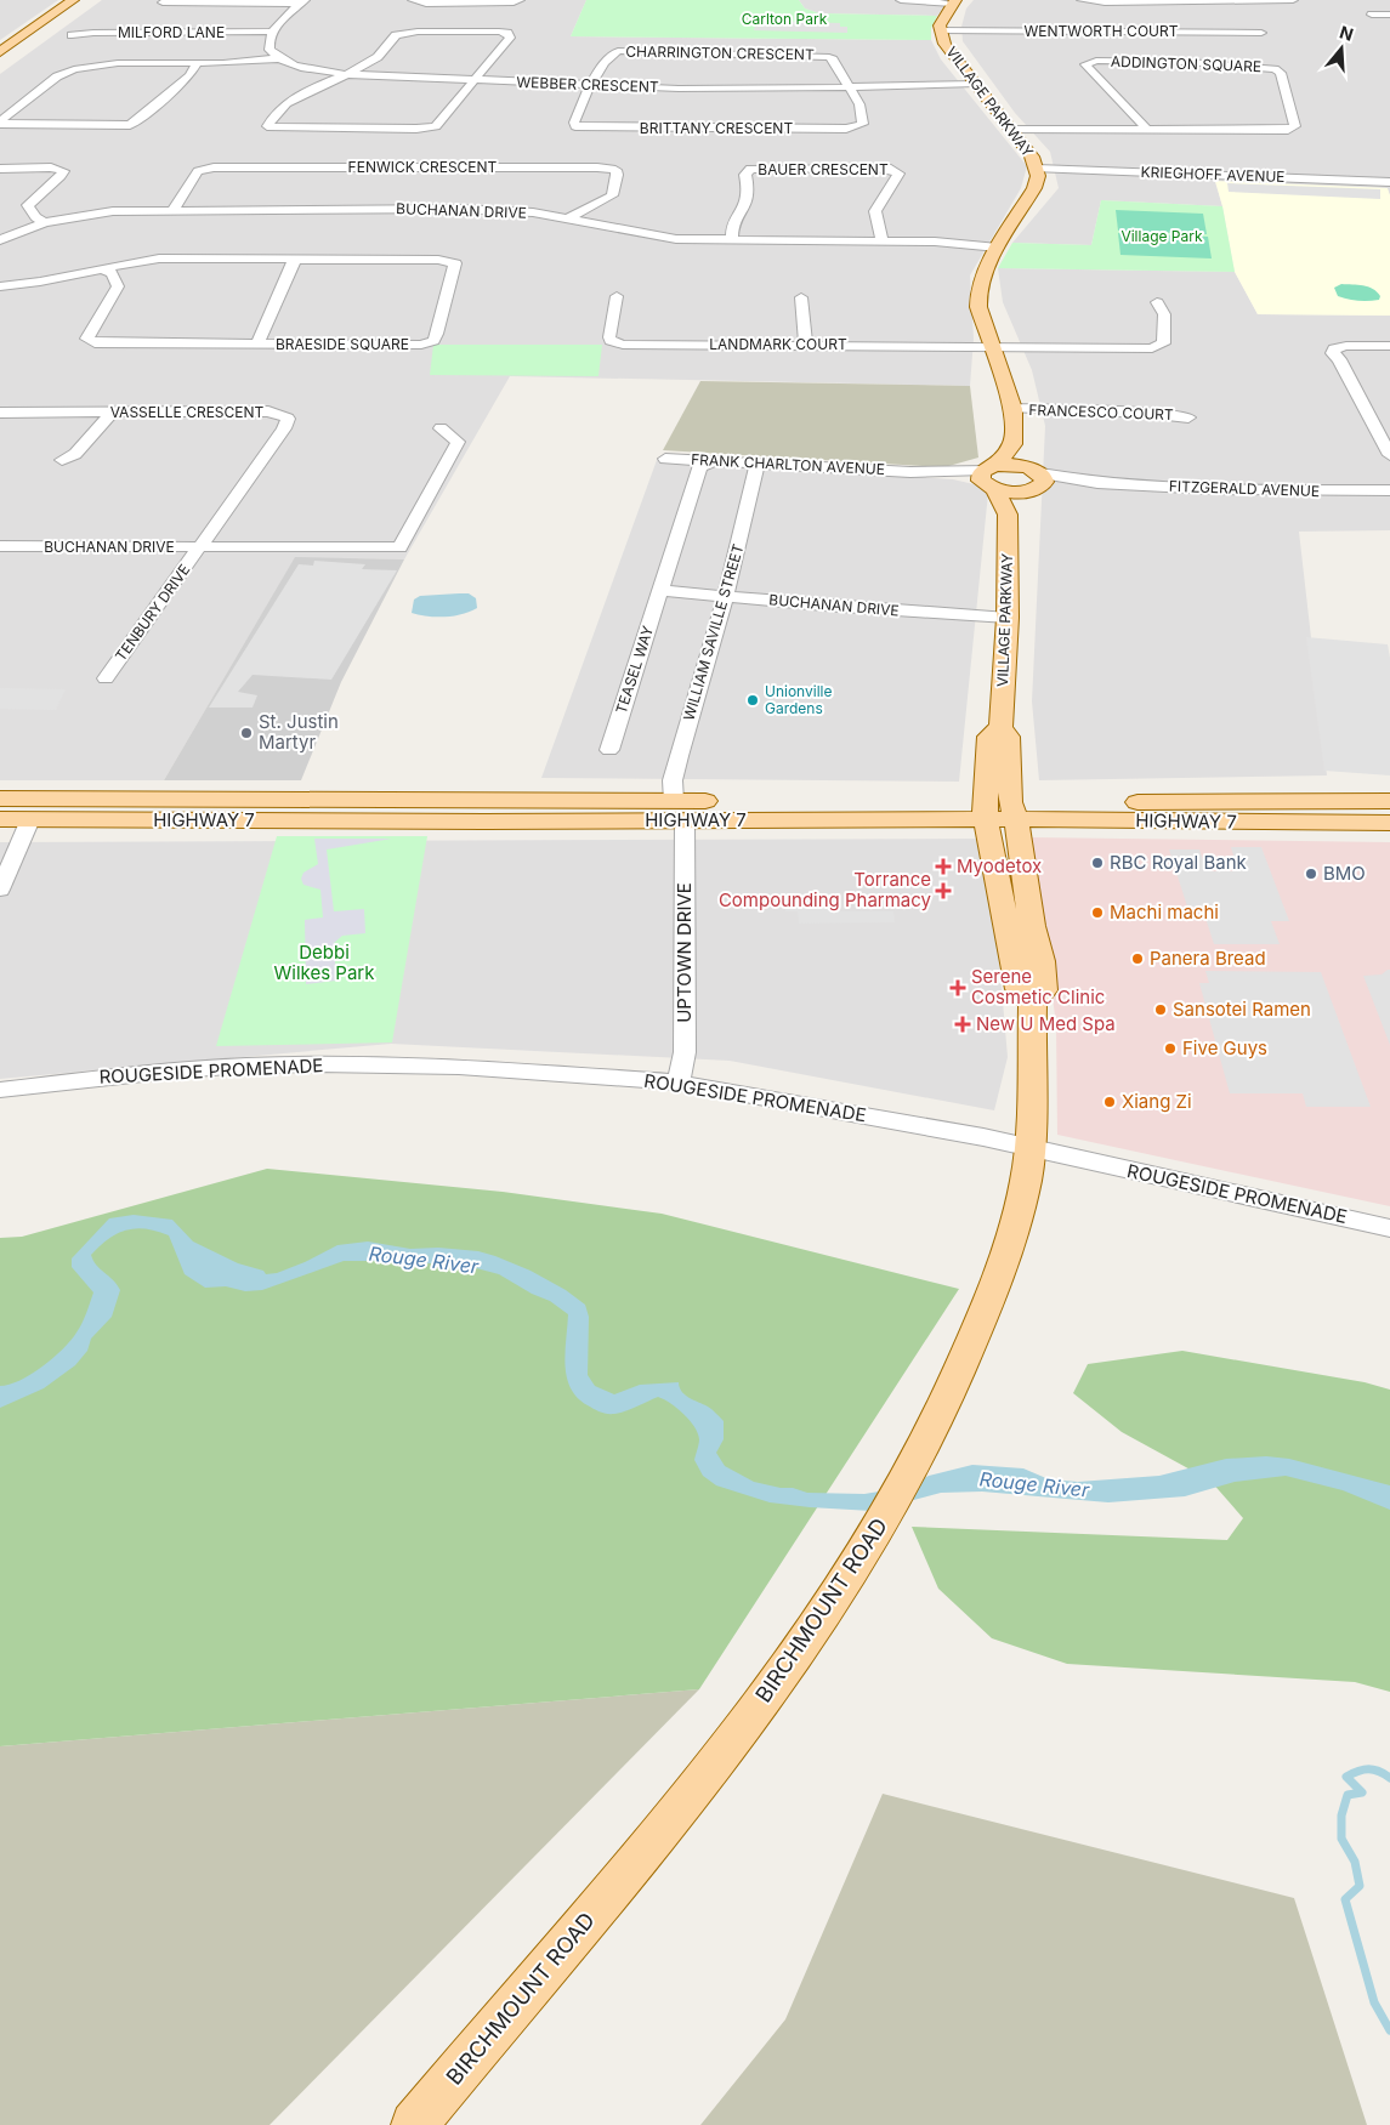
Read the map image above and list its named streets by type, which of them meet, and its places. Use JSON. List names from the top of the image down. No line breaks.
{"streets":{"main road":["VILLAGE PARKWAY","HIGHWAY 7","BIRCHMOUNT ROAD"],"street":["WENTWORTH COURT","MILFORD LANE","CHARRINGTON CRESCENT","ADDINGTON SQUARE","WEBBER CRESCENT","BRITTANY CRESCENT","FENWICK CRESCENT","BAUER CRESCENT","KRIEGHOFF AVENUE","BUCHANAN DRIVE","BRAESIDE SQUARE","LANDMARK COURT","VASSELLE CRESCENT","FRANCESCO COURT","FRANK CHARLTON AVENUE","FITZGERALD AVENUE","TENBURY DRIVE","WILLIAM SAVILLE STREET","TEASEL WAY","UPTOWN DRIVE","ROUGESIDE PROMENADE"]},"crossings":[["WENTWORTH COURT","VILLAGE PARKWAY"],["CHARRINGTON CRESCENT","WEBBER CRESCENT"],["CHARRINGTON CRESCENT","BRITTANY CRESCENT"],["ADDINGTON SQUARE","VILLAGE PARKWAY"],["WEBBER CRESCENT","VILLAGE PARKWAY"],["WEBBER CRESCENT","BRITTANY CRESCENT"],["VILLAGE PARKWAY","KRIEGHOFF AVENUE"],["VILLAGE PARKWAY","BUCHANAN DRIVE"],["VILLAGE PARKWAY","LANDMARK COURT"],["VILLAGE PARKWAY","FRANCESCO COURT"],["VILLAGE PARKWAY","FRANK CHARLTON AVENUE"],["VILLAGE PARKWAY","HIGHWAY 7"],["VILLAGE PARKWAY","BIRCHMOUNT ROAD"],["FENWICK CRESCENT","BUCHANAN DRIVE"],["BAUER CRESCENT","BUCHANAN DRIVE"],["BUCHANAN DRIVE","VASSELLE CRESCENT"],["BUCHANAN DRIVE","TENBURY DRIVE"],["BUCHANAN DRIVE","WILLIAM SAVILLE STREET"],["BUCHANAN DRIVE","TEASEL WAY"],["VASSELLE CRESCENT","TENBURY DRIVE"],["FRANK CHARLTON AVENUE","WILLIAM SAVILLE STREET"],["FRANK CHARLTON AVENUE","TEASEL WAY"],["WILLIAM SAVILLE STREET","HIGHWAY 7"],["WILLIAM SAVILLE STREET","UPTOWN DRIVE"],["HIGHWAY 7","UPTOWN DRIVE"],["HIGHWAY 7","BIRCHMOUNT ROAD"],["UPTOWN DRIVE","ROUGESIDE PROMENADE"],["ROUGESIDE PROMENADE","BIRCHMOUNT ROAD"]],"water":["Rouge River"],"parks":["Carlton Park","Village Park","Debbi Wilkes Park"],"places":{"other":["Unionville Gardens","St. Justin Martyr","RBC Royal Bank","BMO","Machi machi","Panera Bread","Sansotei Ramen","Five Guys","Xiang Zi"],"health":["Myodetox","Torrance Compounding Pharmacy","Serene Cosmetic Clinic","New U Med Spa"]},"north":"top"}
